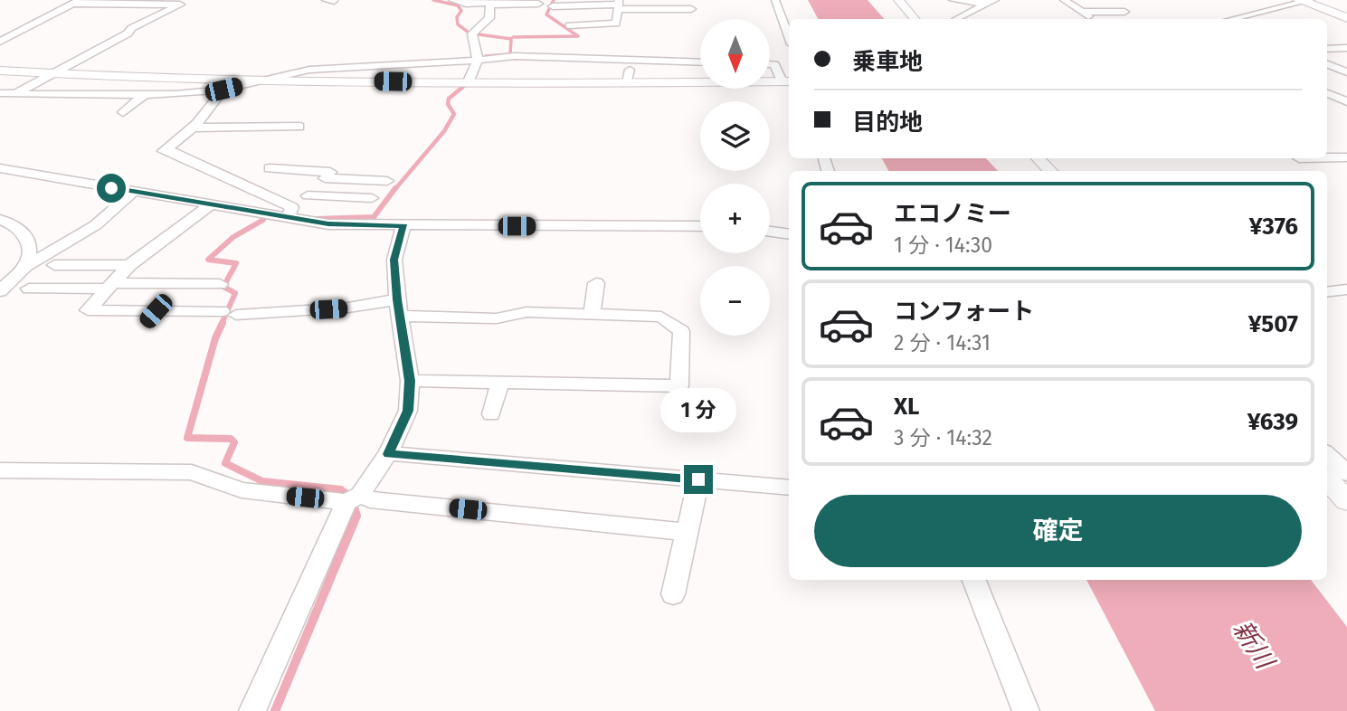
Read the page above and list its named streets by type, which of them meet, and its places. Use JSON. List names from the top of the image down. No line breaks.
{"water":["新川"],"north":"bottom","page":{"map_buttons":["+","−"],"banner":["乗車地","目的地"],"list":[{"name":"エコノミー","note":"1 分 · 14:30","value":"¥376"},{"name":"コンフォート","note":"2 分 · 14:31","value":"¥507"},{"name":"XL","note":"3 分 · 14:32","value":"¥639"}],"bubble":"1 分","buttons":"確定"}}
